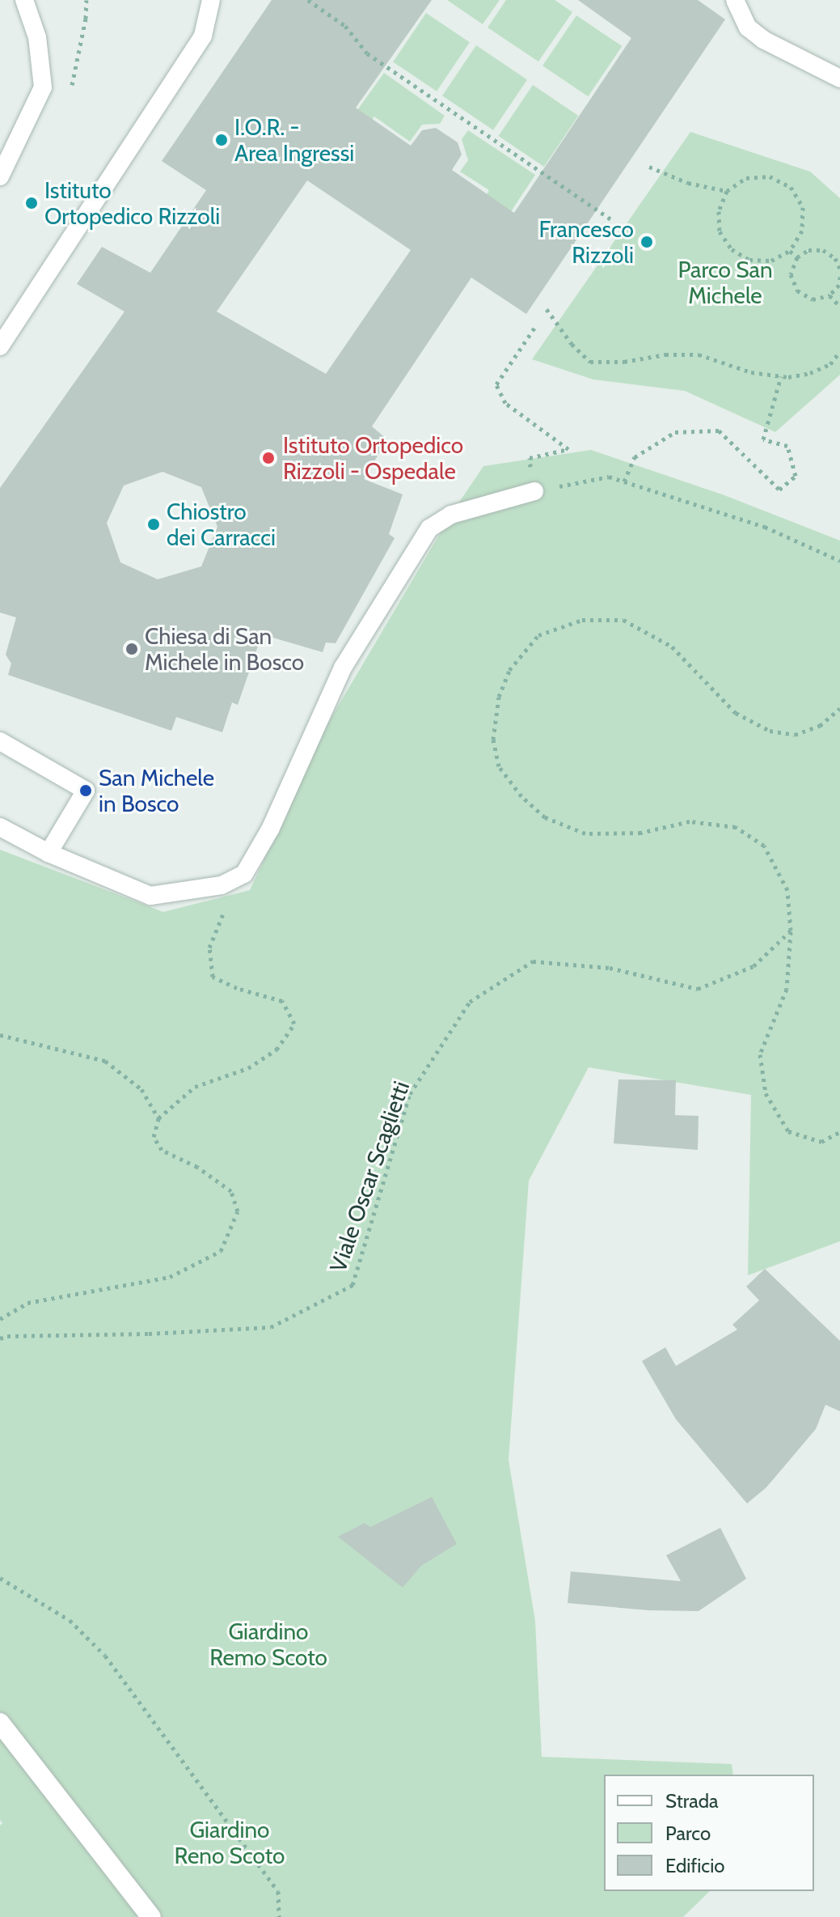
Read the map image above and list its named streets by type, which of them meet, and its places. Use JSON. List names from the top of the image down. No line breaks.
{"streets":{"path":["Viale Oscar Scaglietti"]},"parks":["Parco San Michele","Giardino Remo Scoto","Giardino Reno Scoto"],"places":["I.O.R. - Area Ingressi","Istituto Ortopedico Rizzoli","Francesco Rizzoli","Istituto Ortopedico Rizzoli - Ospedale","Chiostro dei Carracci","Chiesa di San Michele in Bosco","San Michele in Bosco"],"legend":["Strada","Parco","Edificio"]}
